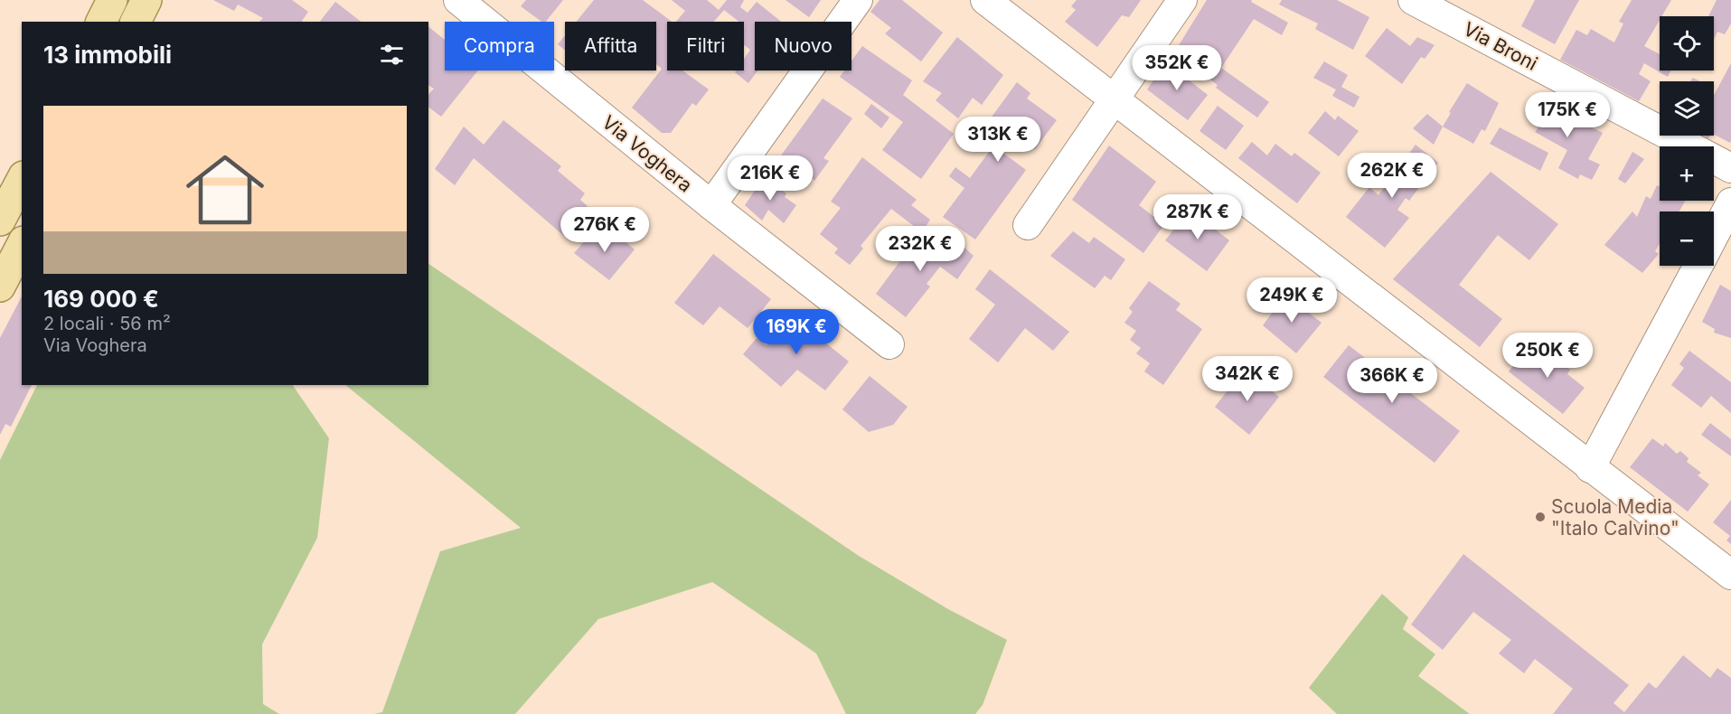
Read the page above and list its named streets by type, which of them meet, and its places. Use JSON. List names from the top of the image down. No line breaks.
{"streets":{"street":["Via Broni","Via Voghera"]},"places":["Scuola Media \"Italo Calvino\""],"page":{"map_buttons":["+","−"],"chip":["Compra","Affitta","Filtri","Nuovo"],"heading":"13 immobili","price":["352K €","175K €","313K €","262K €","216K €","287K €","276K €","232K €","249K €","169K €","250K €","342K €","366K €"],"list":[{"name":"169 000 €","note":"2 locali · 56 m² · Via Voghera"}]}}
